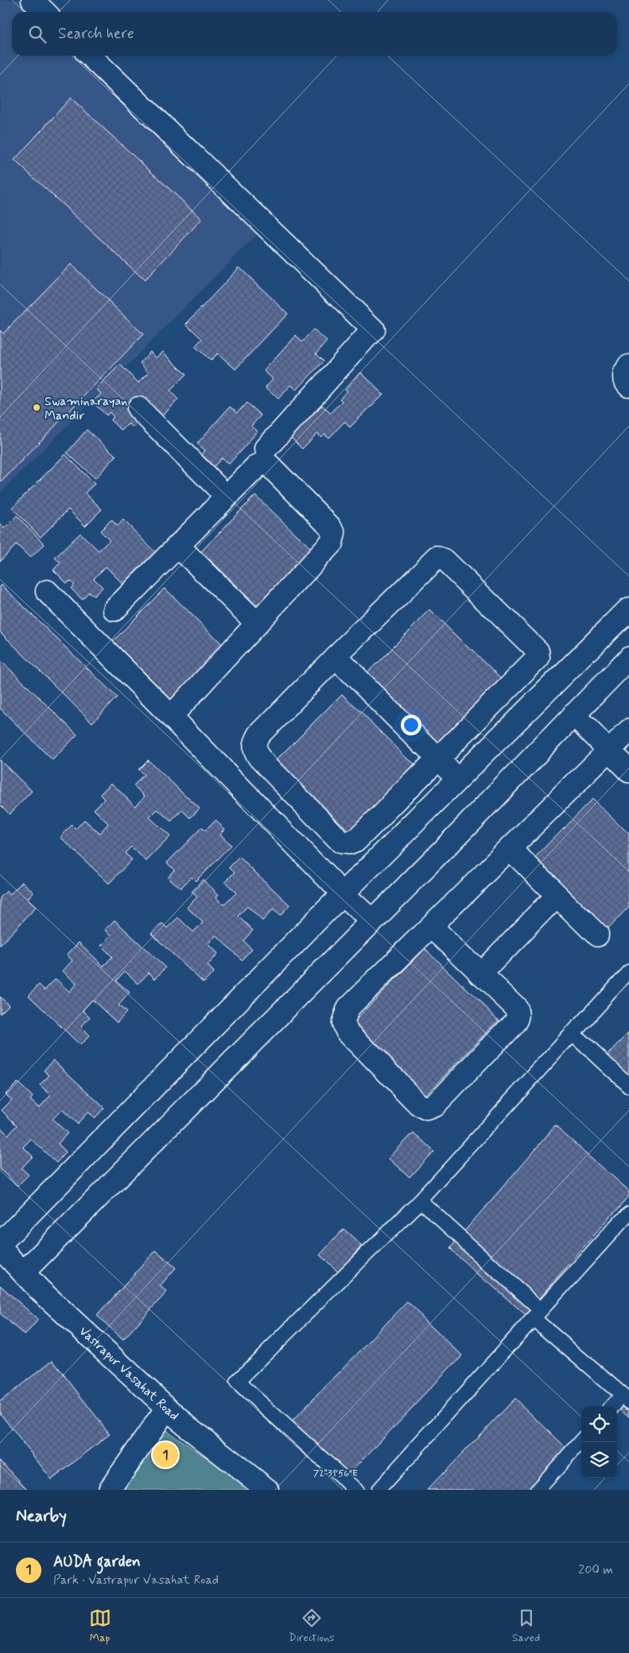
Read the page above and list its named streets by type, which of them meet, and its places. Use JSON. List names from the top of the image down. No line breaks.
{"streets":{"street":["Vastrapur Vasahat Road"]},"places":["Swaminarayan Mandir"],"page":{"search":"Search here","pins":"1","heading":"Nearby","list":[{"mark":"1","name":"AUDA garden","note":"Park · Vastrapur Vasahat Road","value":"200 m"}],"nav":["Map","Directions","Saved"]},"coordinates":["72°31'56\"E"]}
